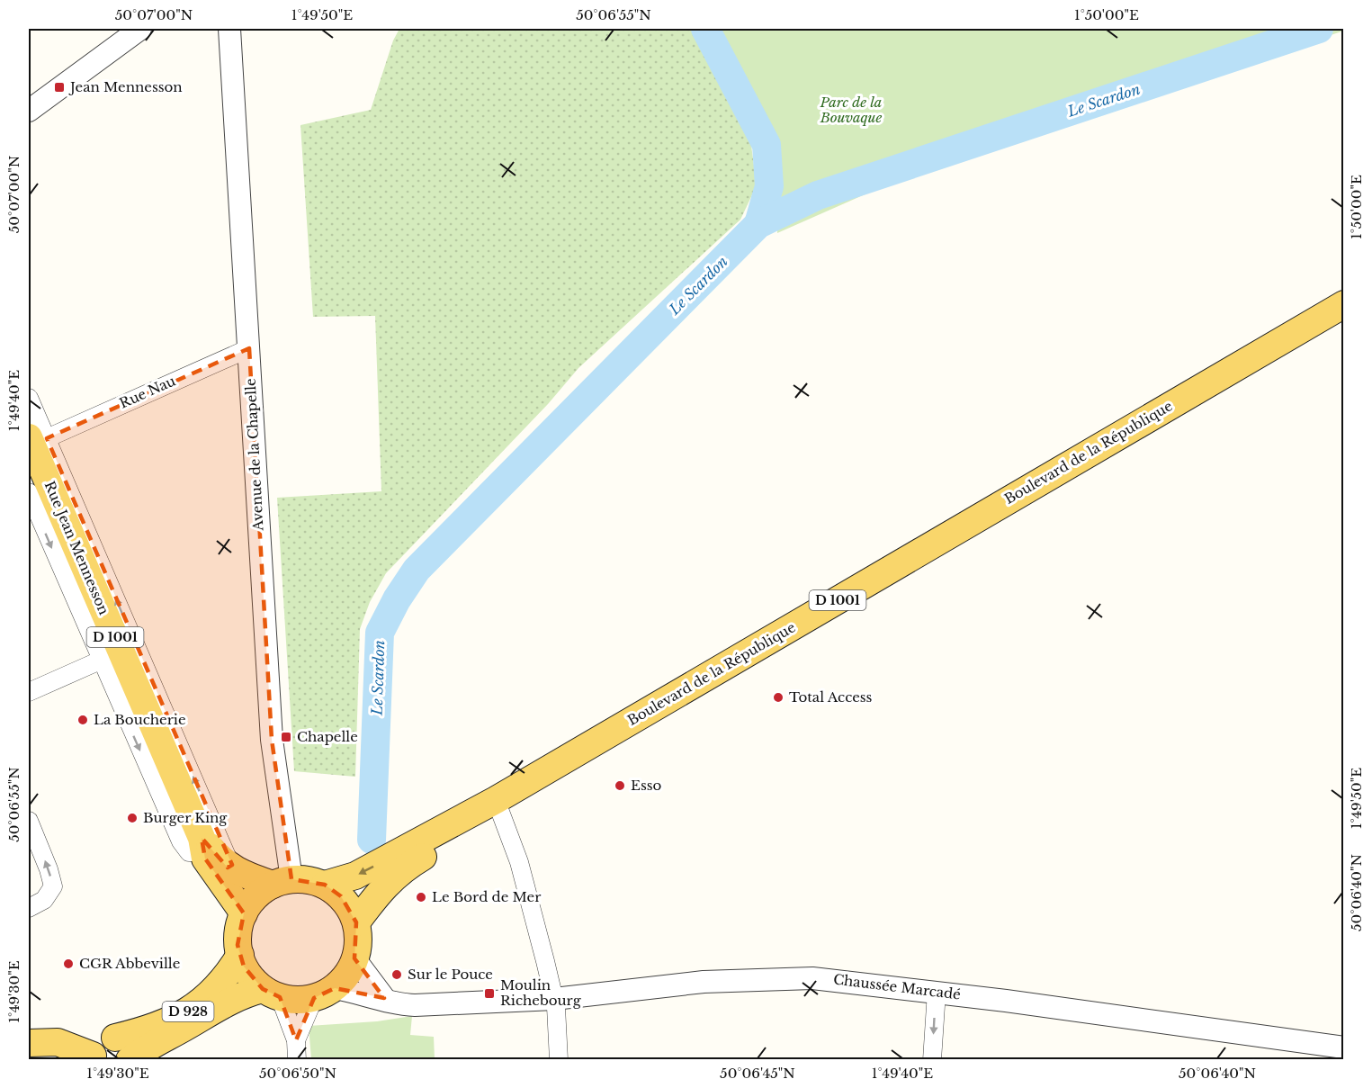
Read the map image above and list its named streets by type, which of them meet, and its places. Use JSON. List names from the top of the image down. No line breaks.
{"streets":{"main road":["Boulevard de la République","Rue Jean Mennesson","D 1001","D 928"],"street":["Rue Nau","Avenue de la Chapelle","Chaussée Marcadé"]},"crossings":[["Rue Nau","Avenue de la Chapelle"],["Rue Nau","Rue Jean Mennesson"],["Boulevard de la République","Avenue de la Chapelle"],["Boulevard de la République","Rue Jean Mennesson"],["Boulevard de la République","Chaussée Marcadé"],["Boulevard de la République","D 928"],["Avenue de la Chapelle","Rue Jean Mennesson"],["Avenue de la Chapelle","Chaussée Marcadé"],["Avenue de la Chapelle","D 928"],["Rue Jean Mennesson","Chaussée Marcadé"],["Rue Jean Mennesson","D 928"],["Chaussée Marcadé","D 928"]],"water":["Le Scardon"],"parks":["Parc de la Bouvaque"],"places":{"transit":["Jean Mennesson","Chapelle","Moulin Richebourg"],"other":["Total Access","La Boucherie","Esso","Burger King","Le Bord de Mer","CGR Abbeville","Sur le Pouce"]},"coordinates":["50°07'00\"N","1°49'50\"E","50°06'55\"N","1°50'00\"E","1°49'40\"E","50°06'40\"N","1°49'30\"E","50°06'50\"N","50°06'45\"N"]}
